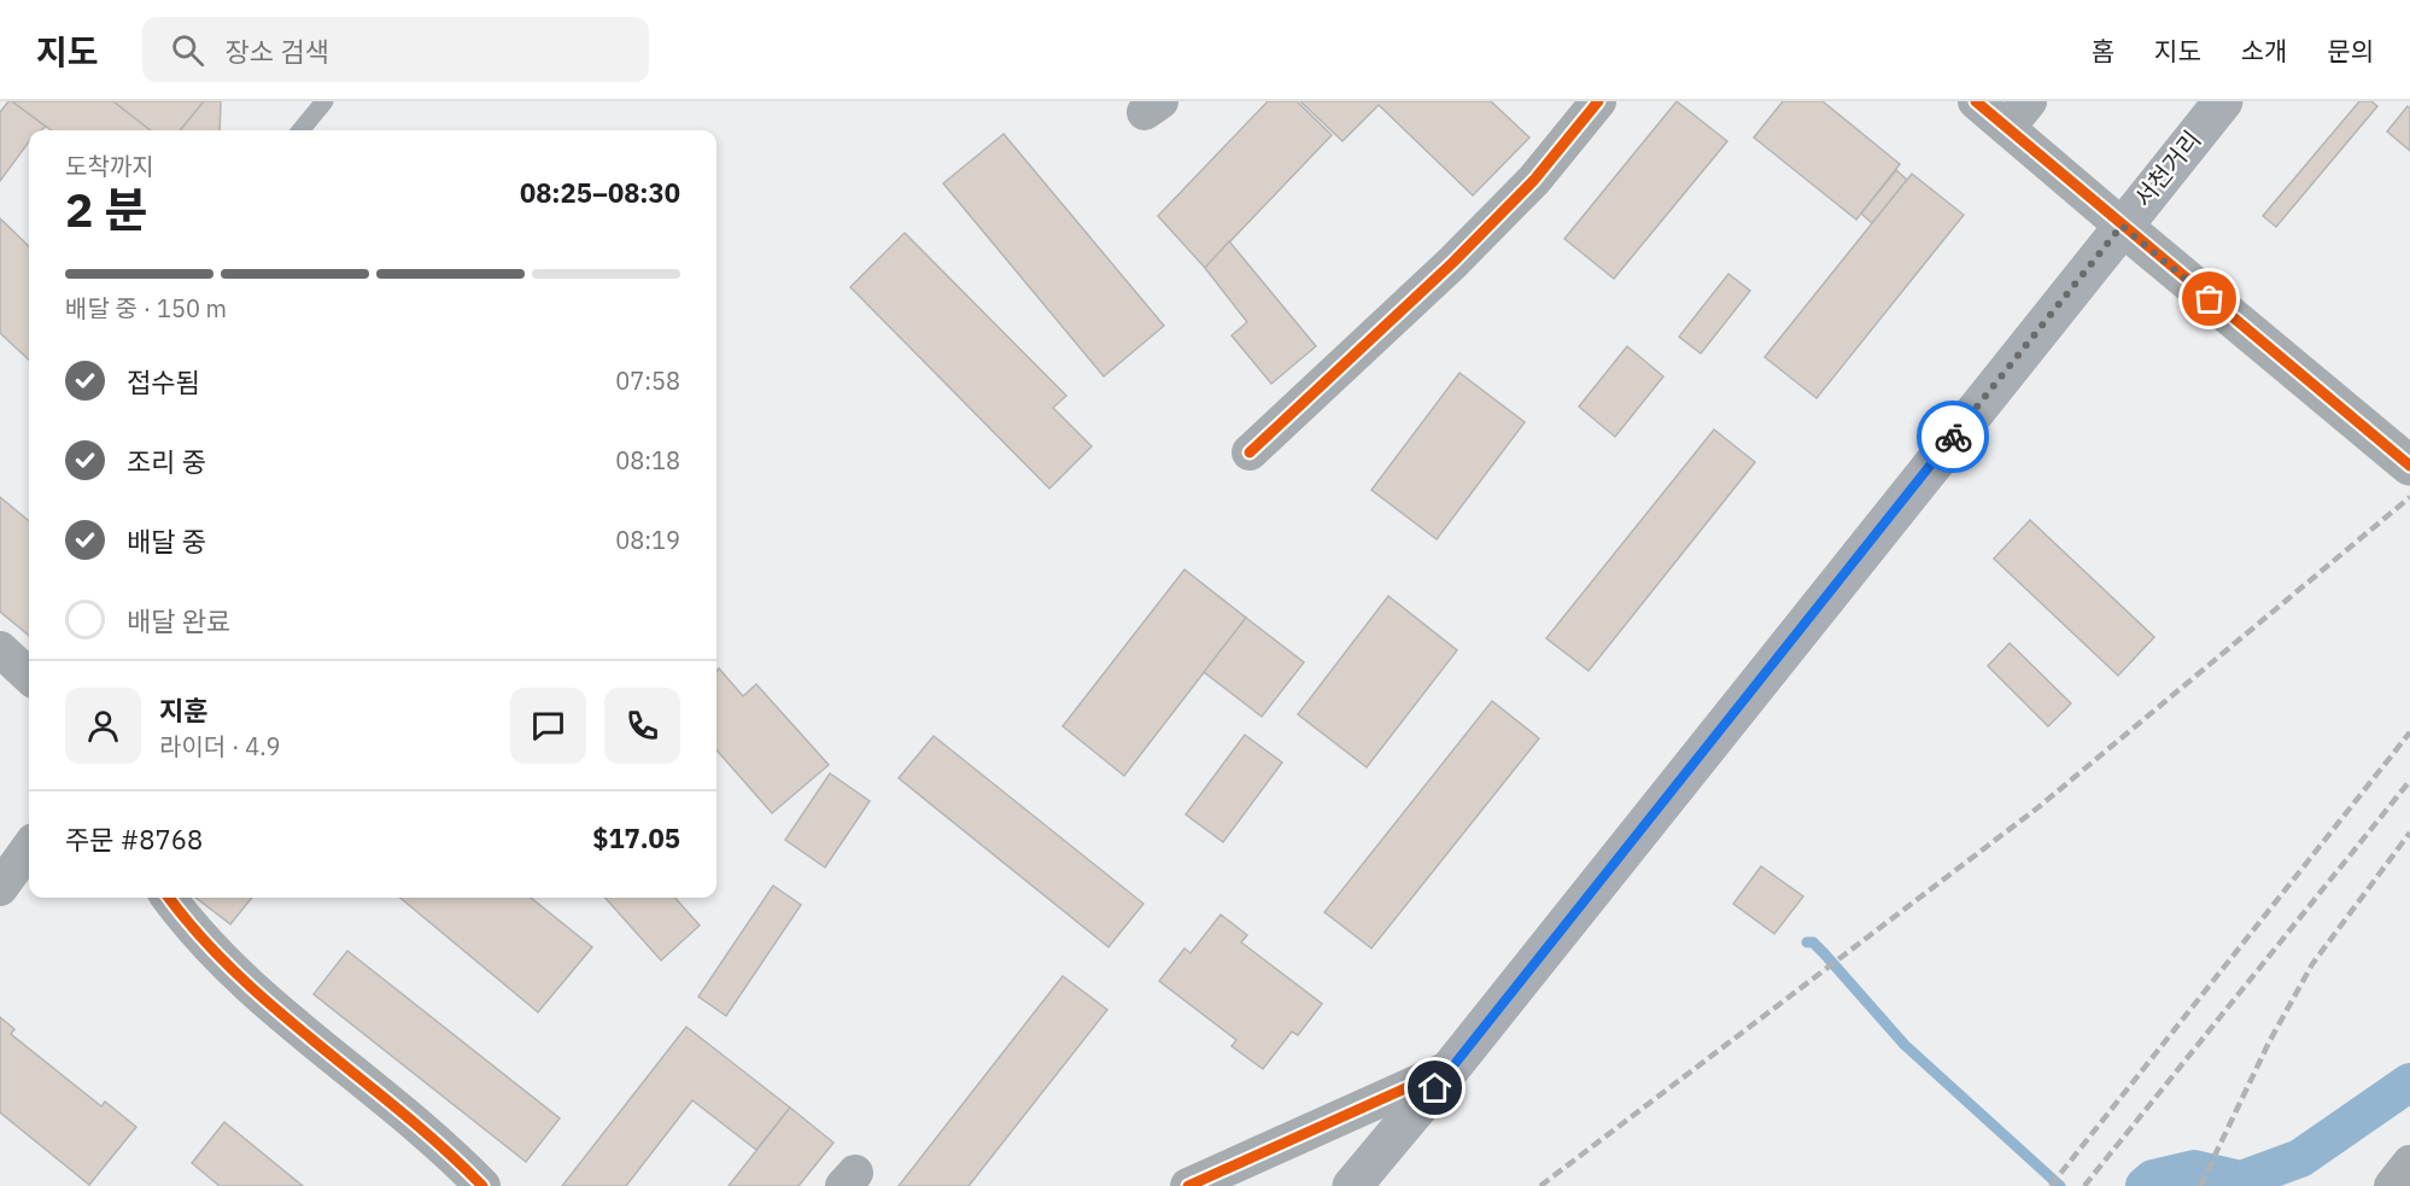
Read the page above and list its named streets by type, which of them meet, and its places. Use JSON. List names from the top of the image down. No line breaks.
{"streets":{"main road":["서천거리"]},"page":{"header":"지도","search":"장소 검색","nav":["홈","지도","소개","문의"],"heading":["2 분","도착까지","08:25–08:30"],"panel":["지훈","라이더 · 4.9","주문 #8768","$17.05"],"bar":"배달 중 · 150 m","list":[["접수됨","07:58"],["조리 중","08:18"],["배달 중","08:19"],"배달 완료"]}}
